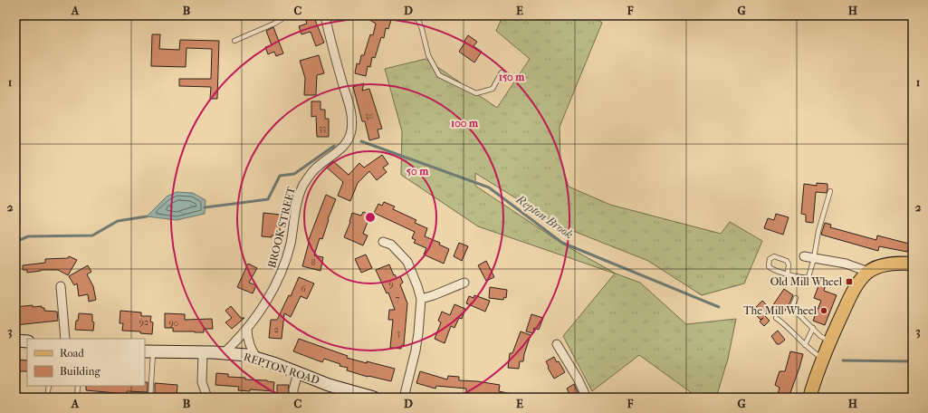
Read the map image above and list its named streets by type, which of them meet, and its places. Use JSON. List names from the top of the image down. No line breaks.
{"streets":{"street":["BROOK STREET","REPTON ROAD"]},"crossings":[["BROOK STREET","REPTON ROAD"]],"water":["Repton Brook"],"places":{"transit":["Old Mill Wheel"],"other":["The Mill Wheel"]},"house_numbers":["30","33","8","9","6","7","92","90","2","3"],"legend":["Road","Building"],"grid":{"columns":["A","B","C","D","E","F","G","H"],"rows":["1","2","3"]},"rings":["150 m","100 m","50 m"]}
